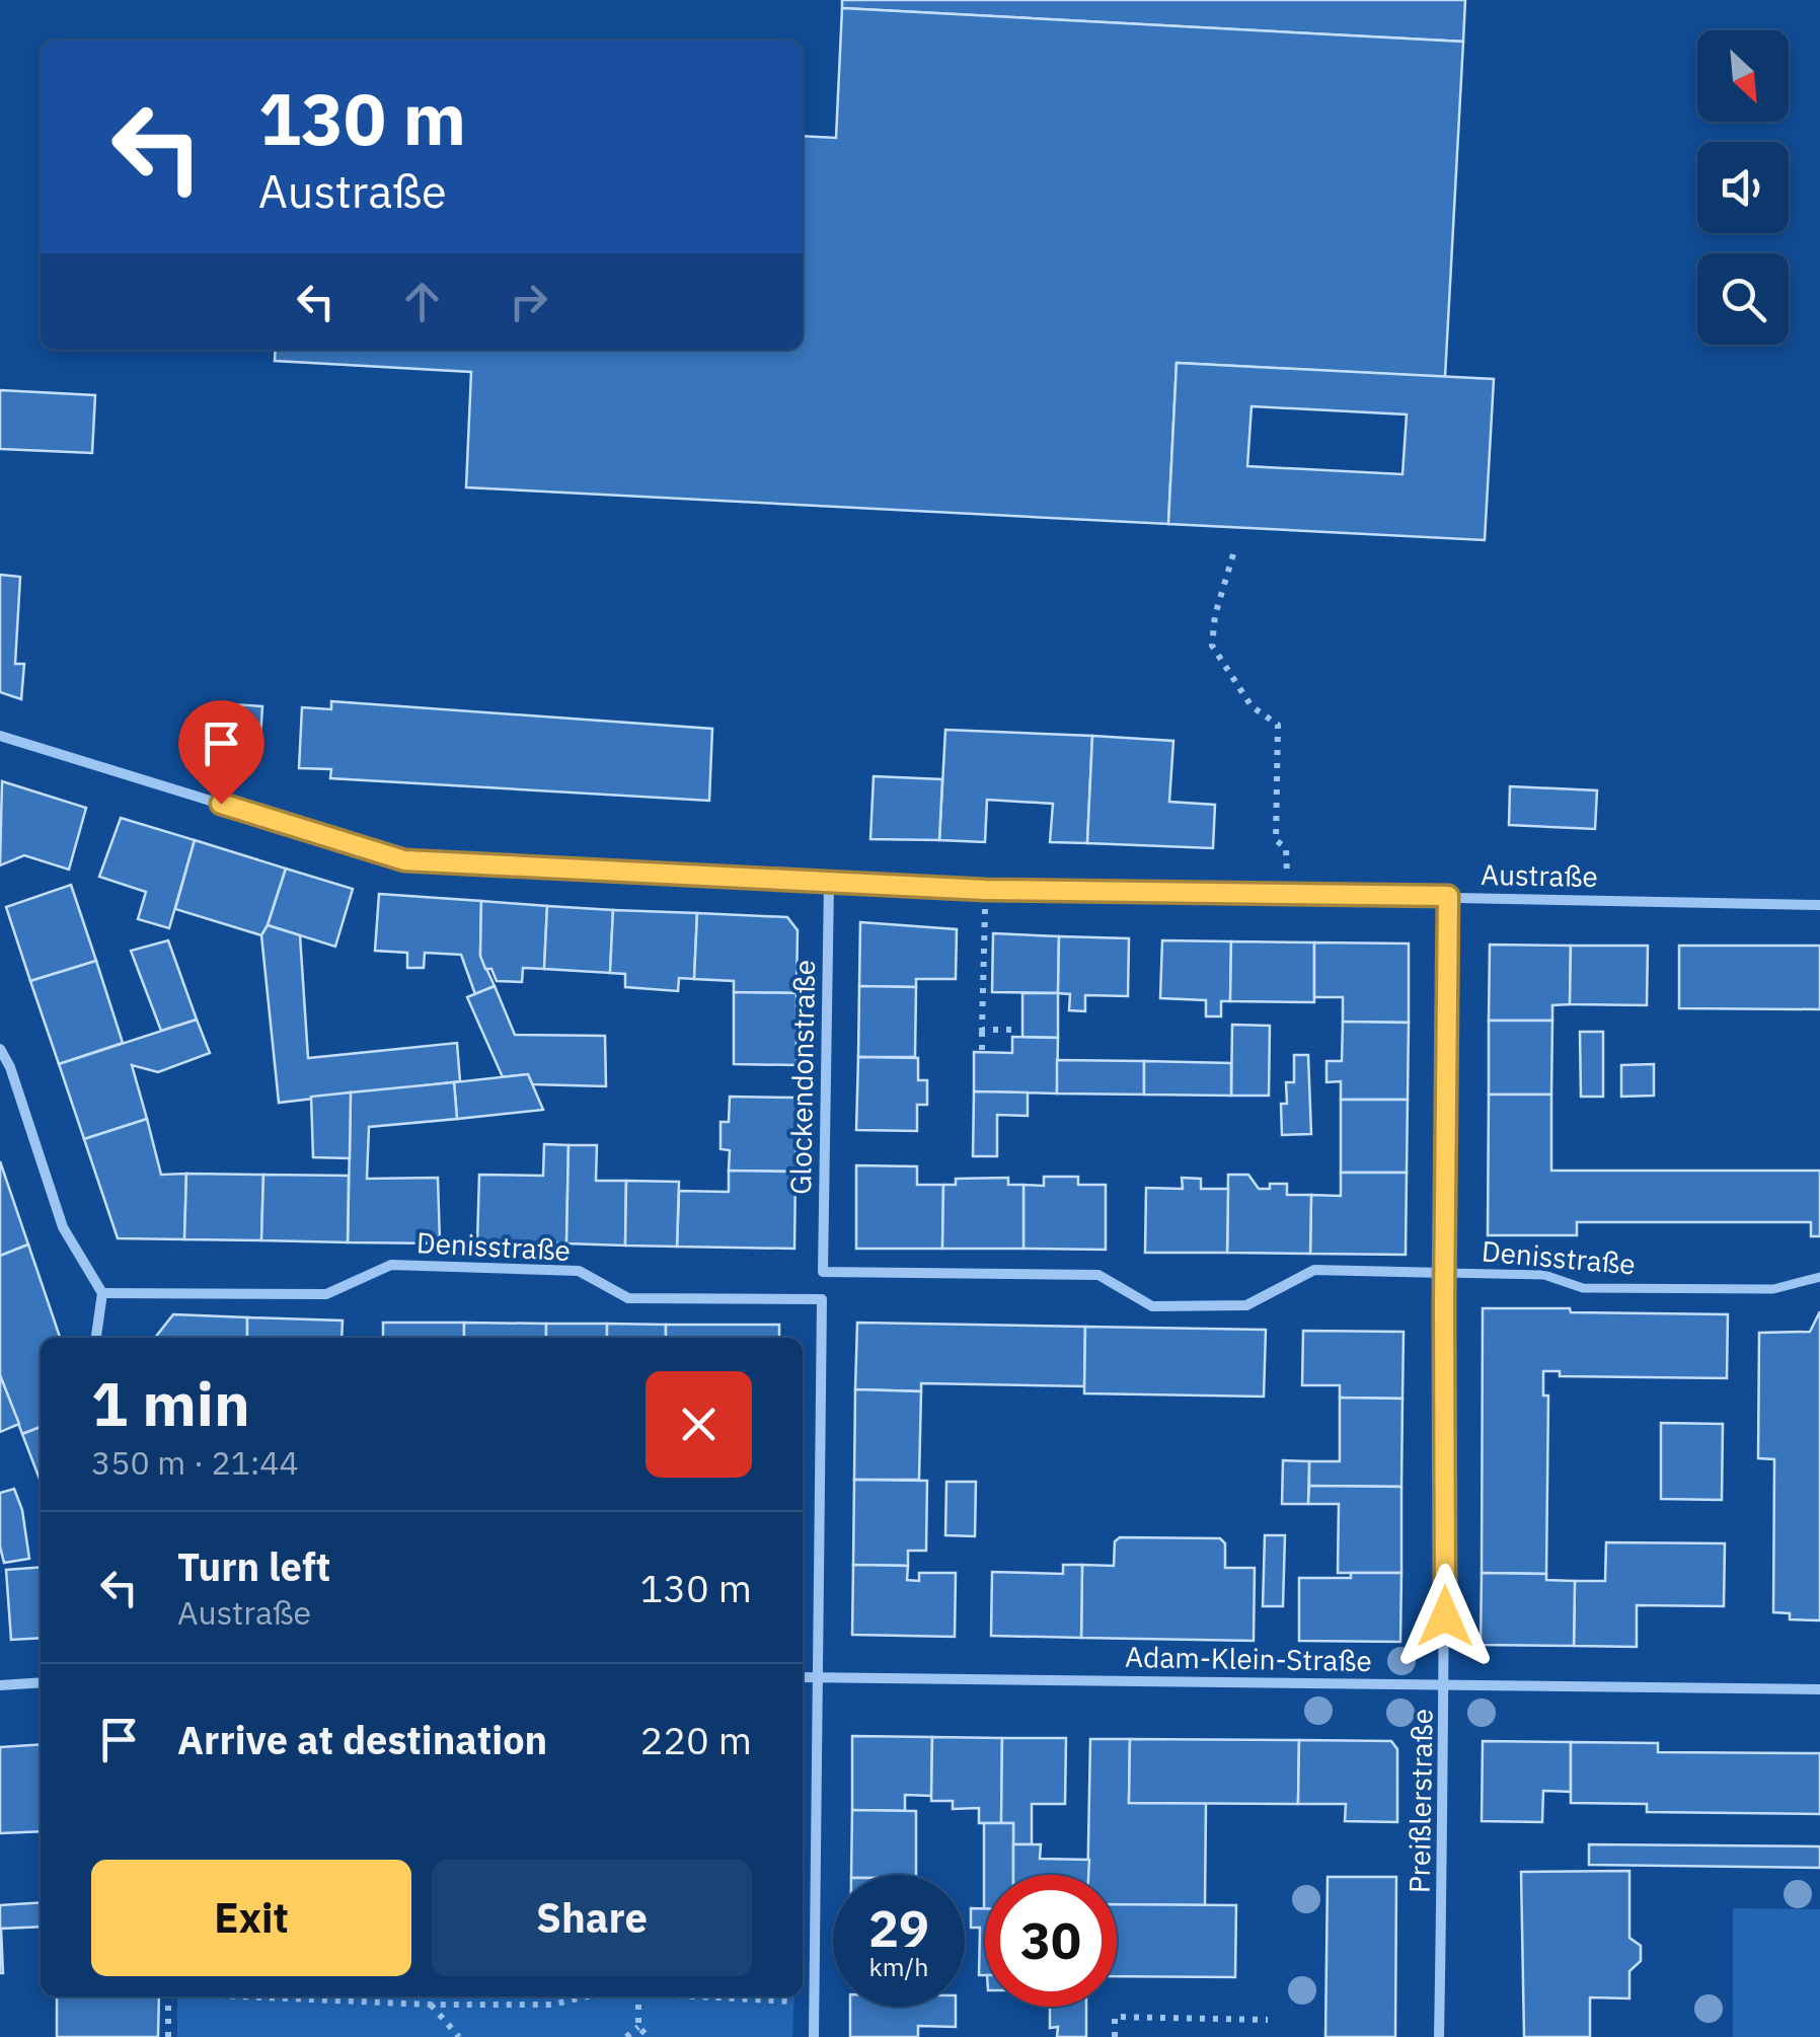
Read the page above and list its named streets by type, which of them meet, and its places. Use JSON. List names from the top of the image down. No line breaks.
{"streets":{"street":["Austraße","Glockendonstraße","Denisstraße","Adam-Klein-Straße","Preißlerstraße"]},"crossings":[["Austraße","Glockendonstraße"],["Austraße","Preißlerstraße"],["Glockendonstraße","Denisstraße"],["Denisstraße","Adam-Klein-Straße"],["Denisstraße","Preißlerstraße"],["Adam-Klein-Straße","Preißlerstraße"]],"north":"bottom right","page":{"turn":["130 m","Austraße"],"heading":["1 min","350 m · 21:44"],"list":[{"name":"Turn left","note":"Austraße","value":"130 m"},{"name":"Arrive at destination","value":"220 m"}],"buttons":["Exit","Share"],"speed":"29 km/h","limit":"30"}}
